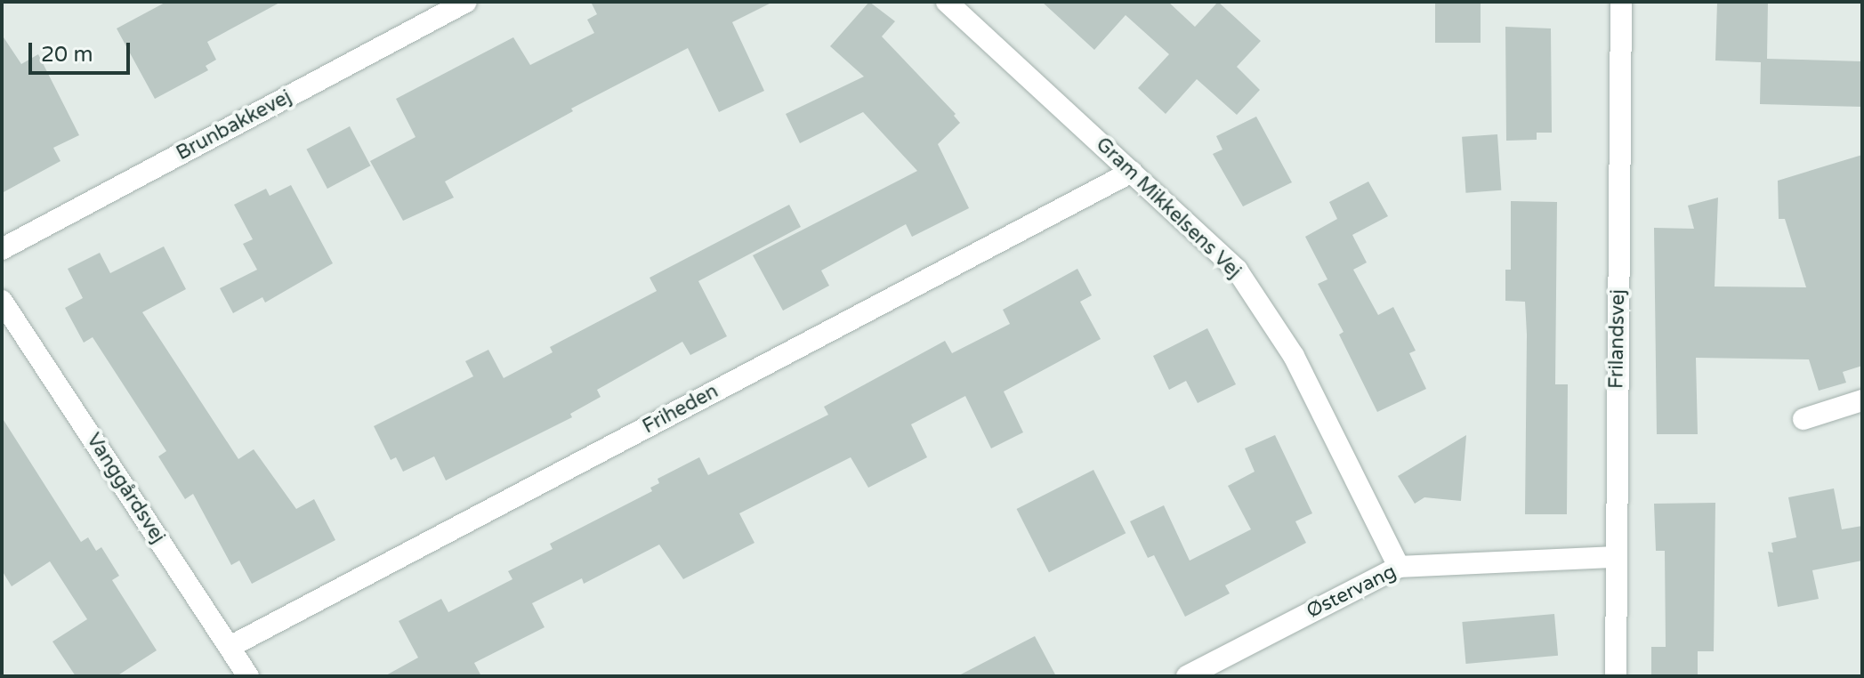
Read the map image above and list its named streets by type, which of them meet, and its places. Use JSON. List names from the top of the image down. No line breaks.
{"streets":{"street":["Brunbakkevej","Gram Mikkelsens Vej","Frilandsvej","Friheden","Vanggårdsvej","Østervang"]},"crossings":[["Gram Mikkelsens Vej","Friheden"],["Gram Mikkelsens Vej","Østervang"],["Frilandsvej","Østervang"],["Friheden","Vanggårdsvej"]],"scale_bar":"20 m"}
